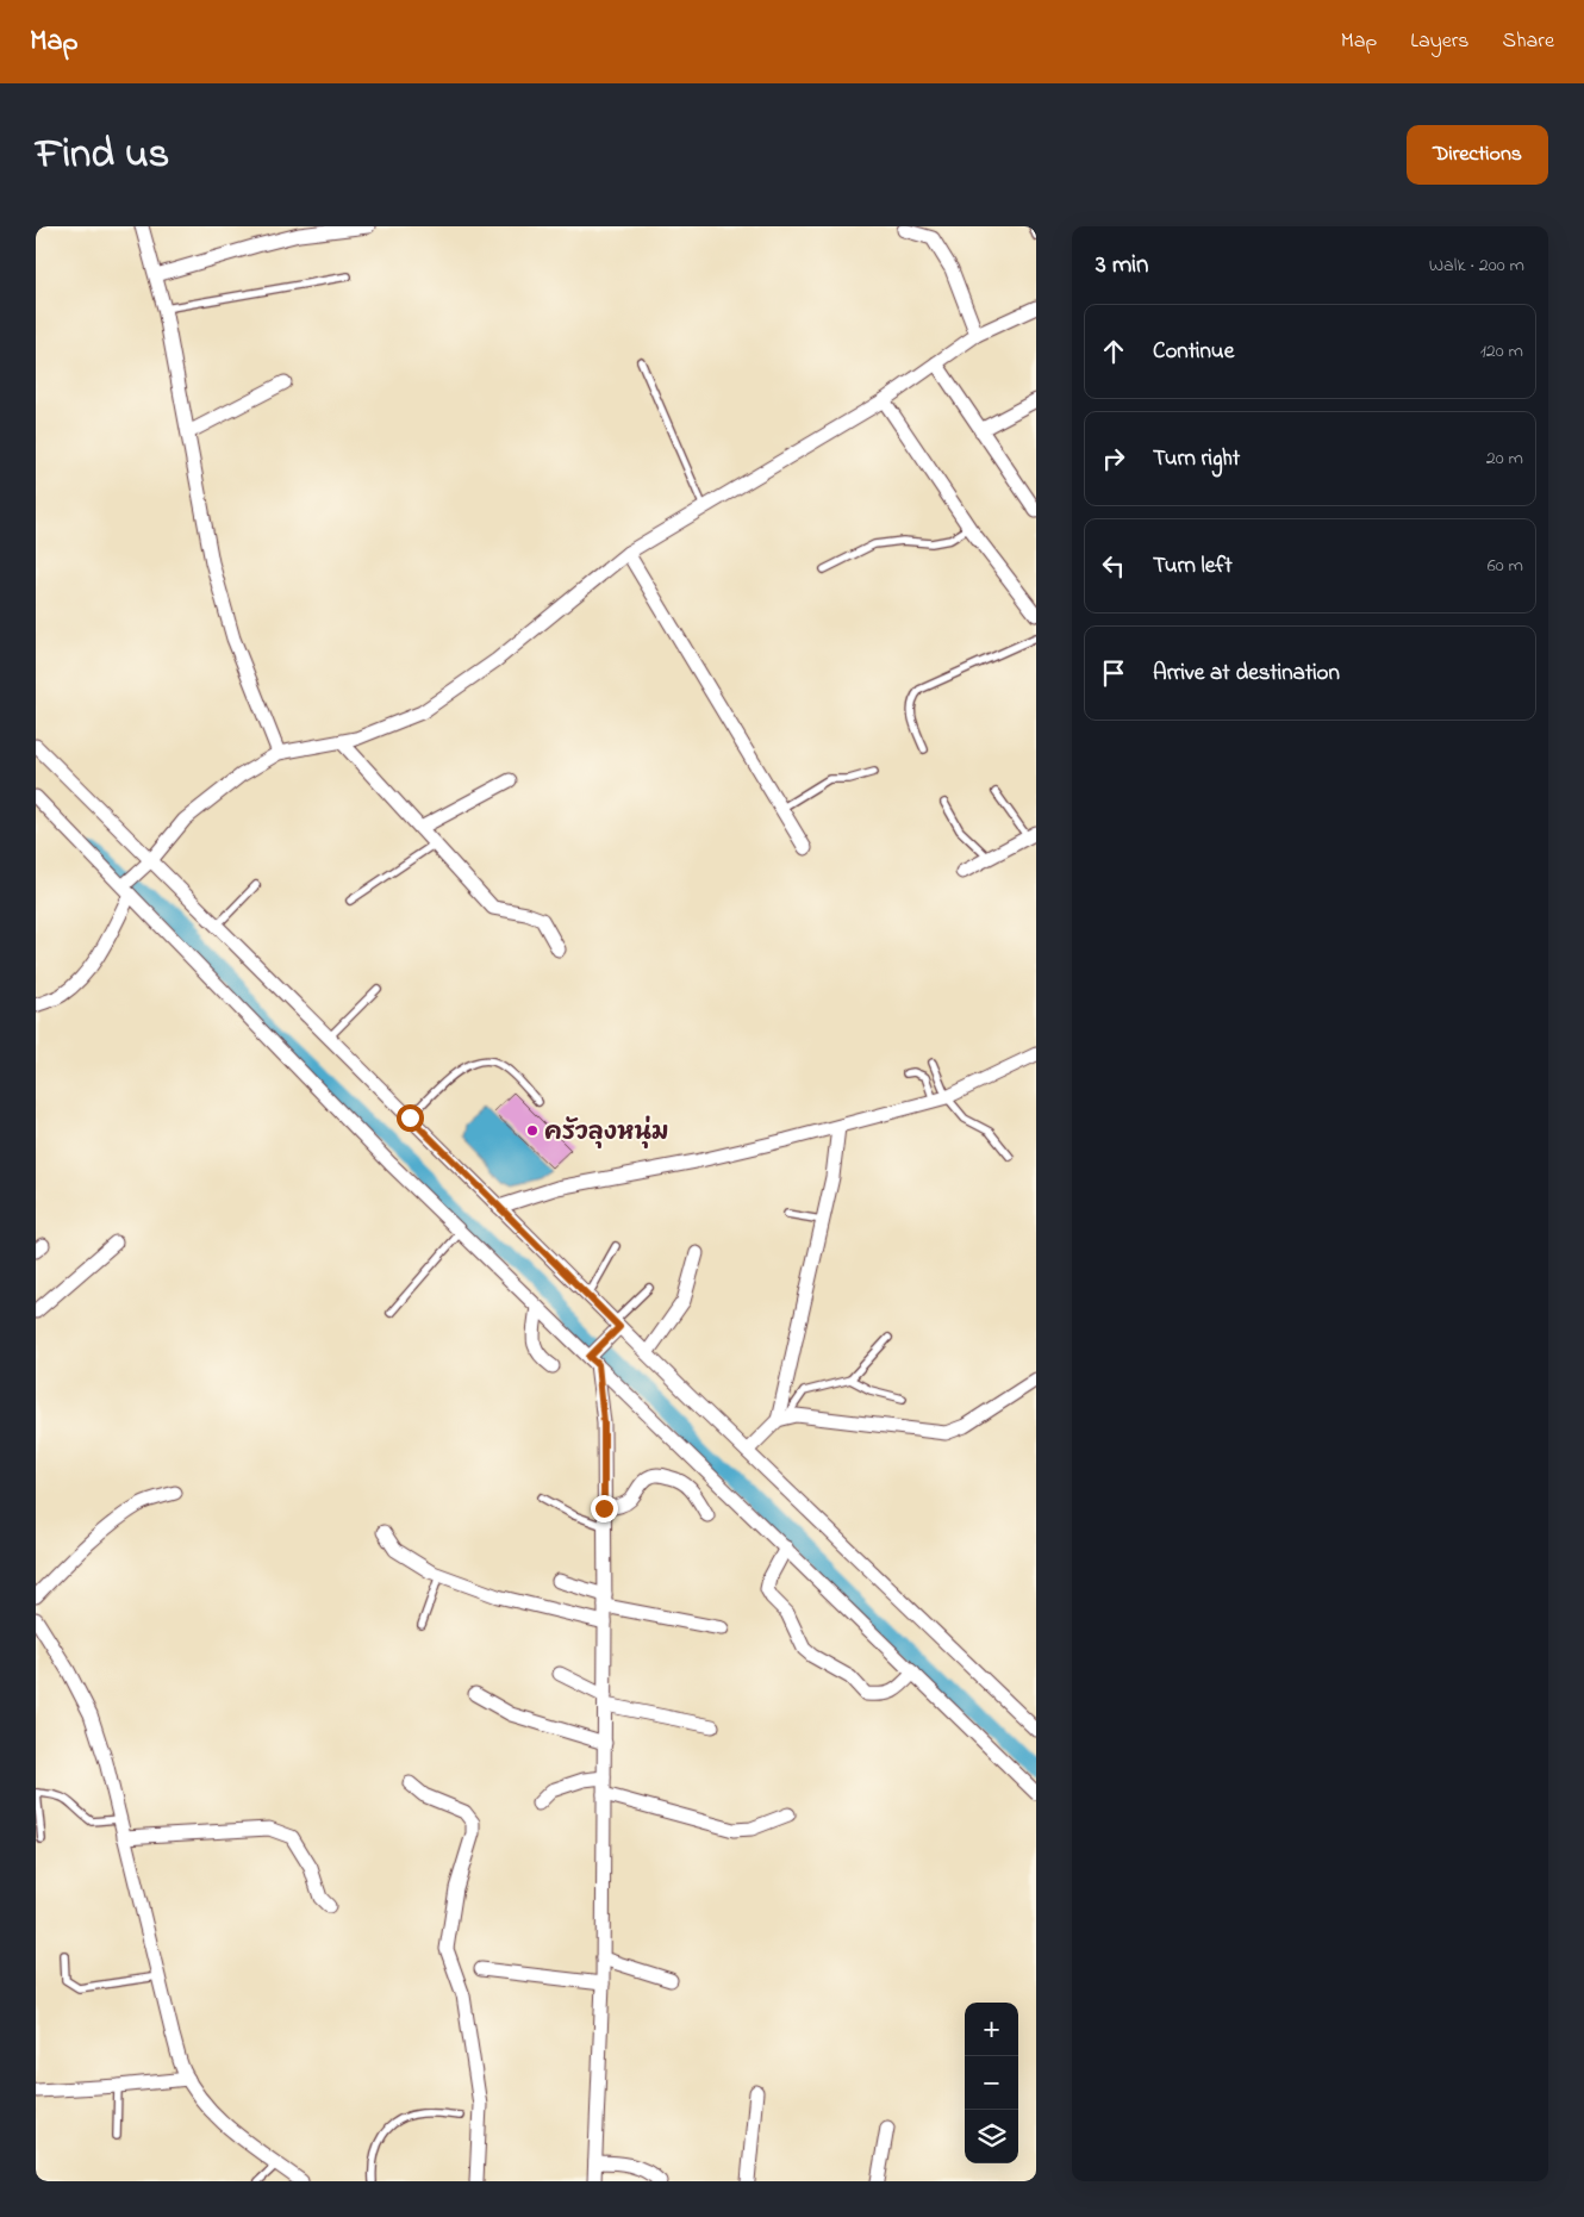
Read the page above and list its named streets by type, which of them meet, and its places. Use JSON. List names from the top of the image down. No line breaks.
{"places":["ครัวลุงหนุ่ม"],"page":{"header":"Map","nav":["Map","Layers","Share"],"title":"Find us","buttons":"Directions","heading":["3 min","Walk · 200 m"],"list":[["Continue","120 m"],["Turn right","20 m"],["Turn left","60 m"],"Arrive at destination"],"map_buttons":["+","−"]}}
